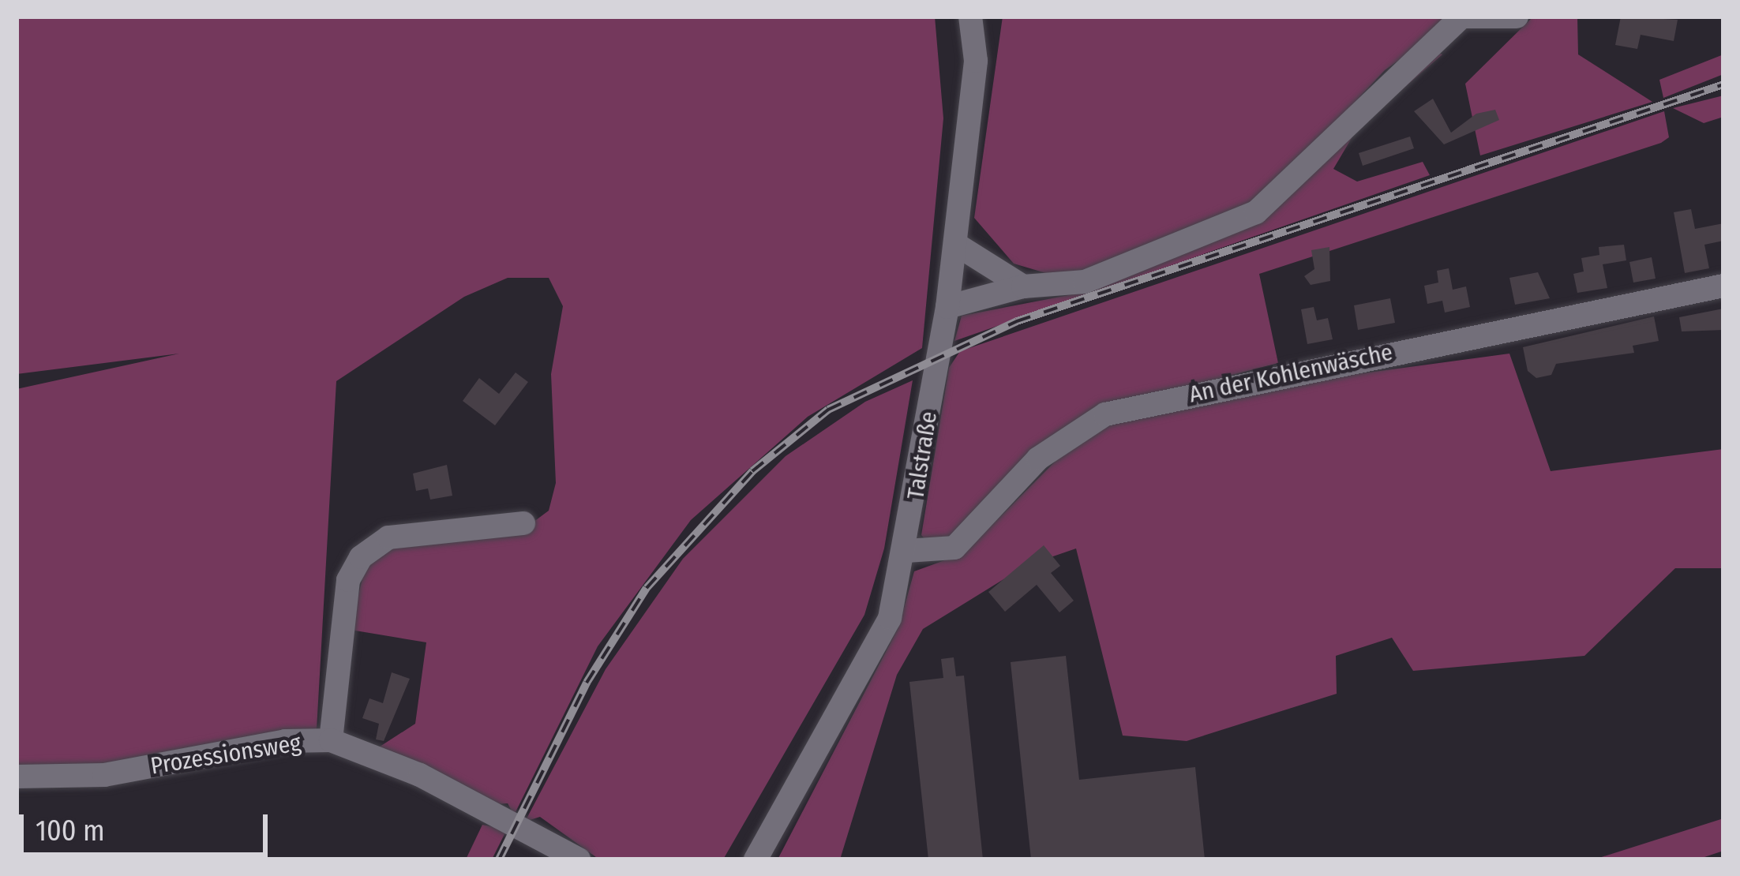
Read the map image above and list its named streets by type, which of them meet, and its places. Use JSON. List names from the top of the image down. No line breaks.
{"streets":{"street":["An der Kohlenwäsche","Talstraße","Prozessionsweg"]},"crossings":[["An der Kohlenwäsche","Talstraße"]],"scale_bar":"100 m"}
